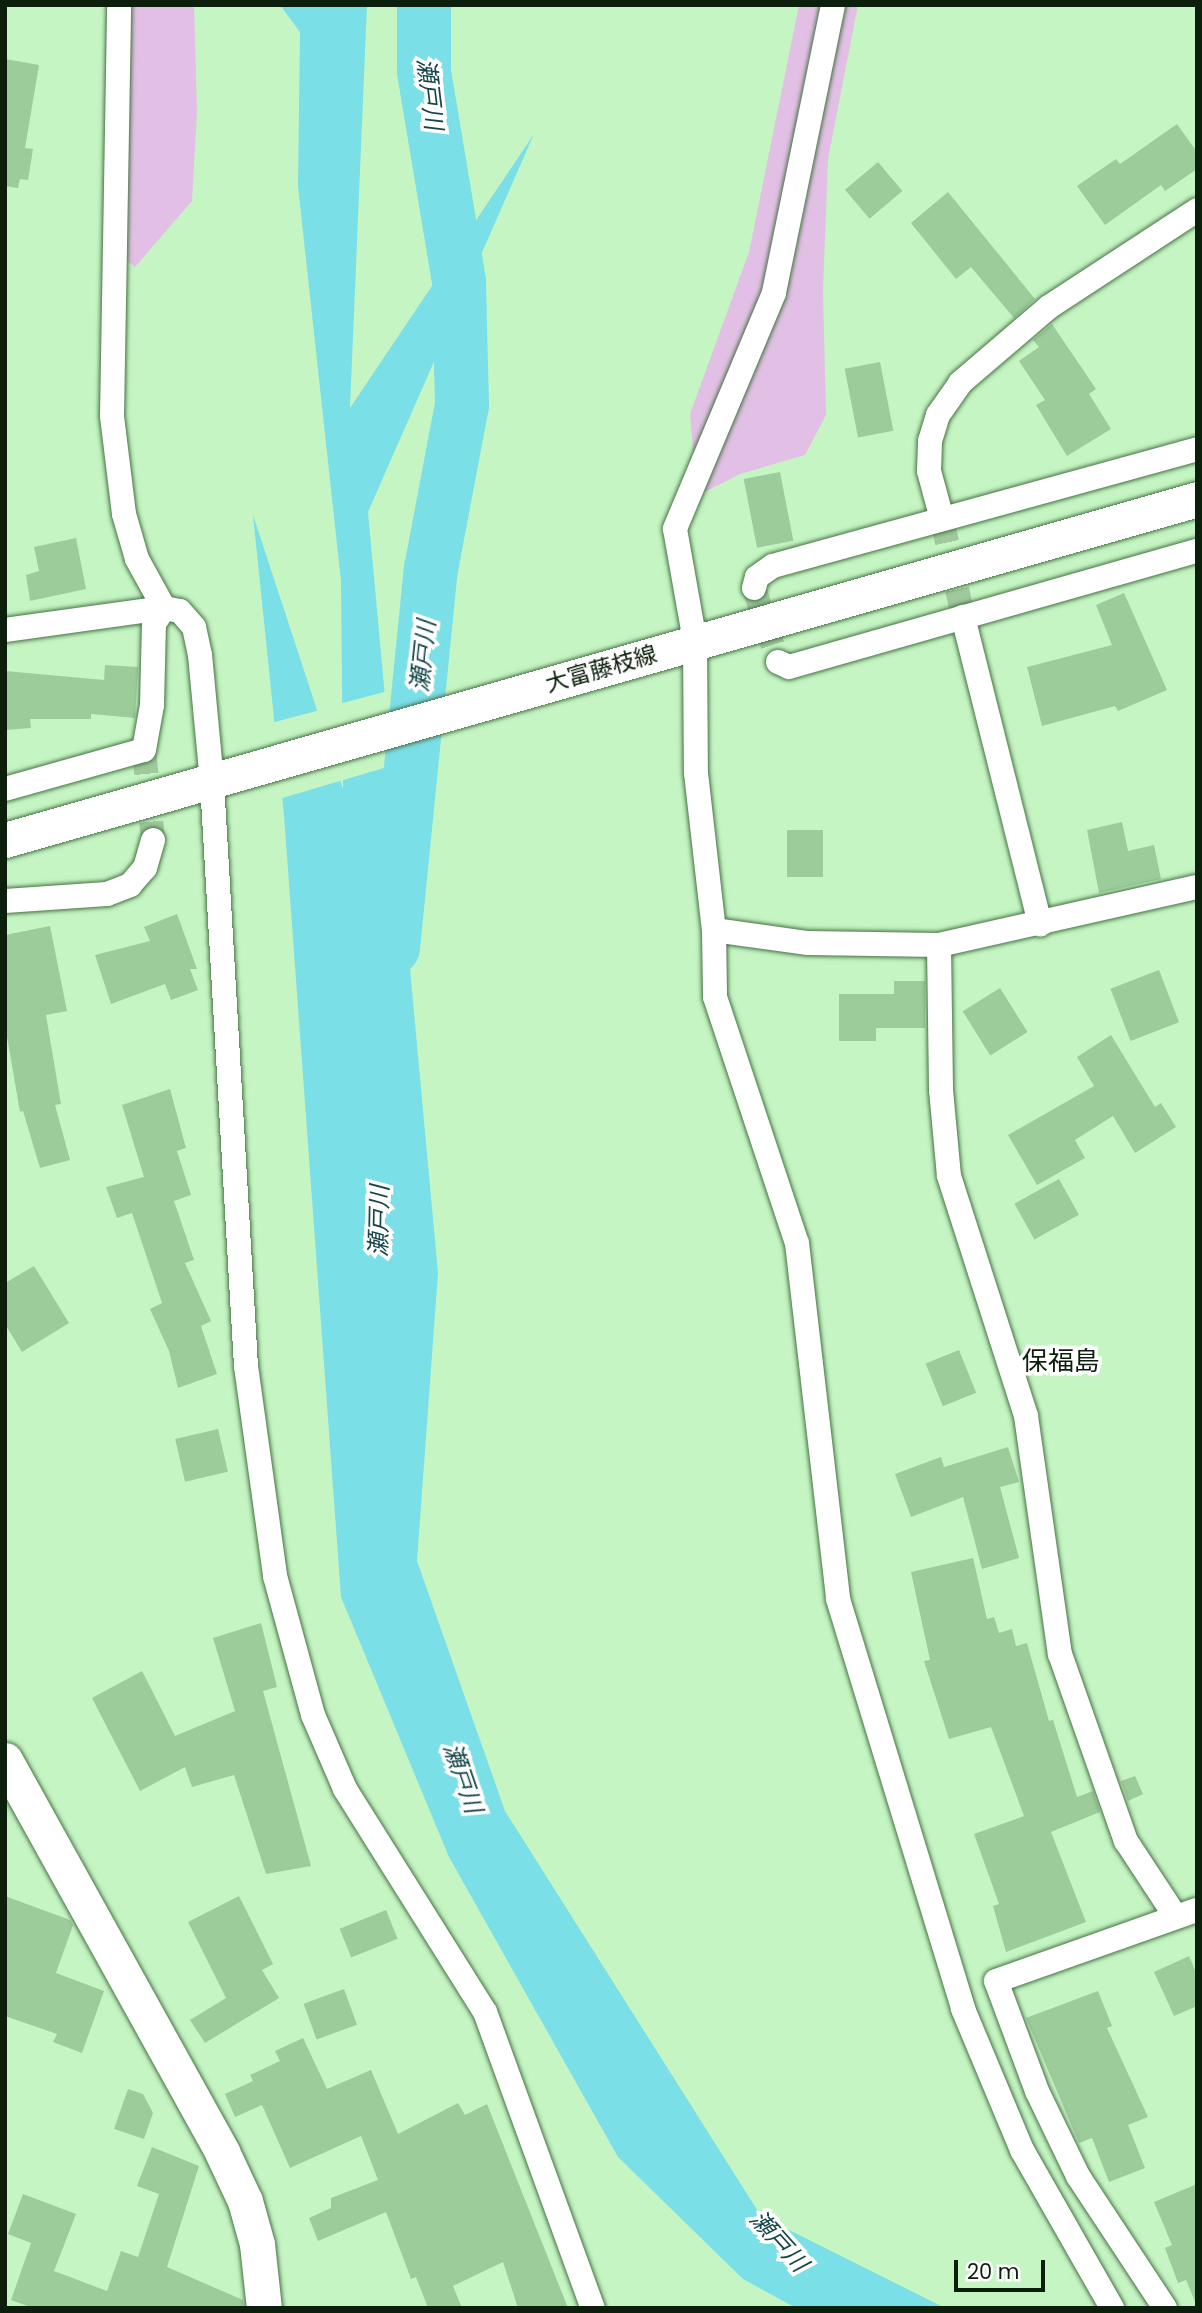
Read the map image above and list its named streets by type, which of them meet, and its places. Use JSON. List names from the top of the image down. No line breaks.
{"streets":{"main road":["大富藤枝線"]},"districts":["保福島"],"water":["瀬戸川"],"scale_bar":"20 m"}
